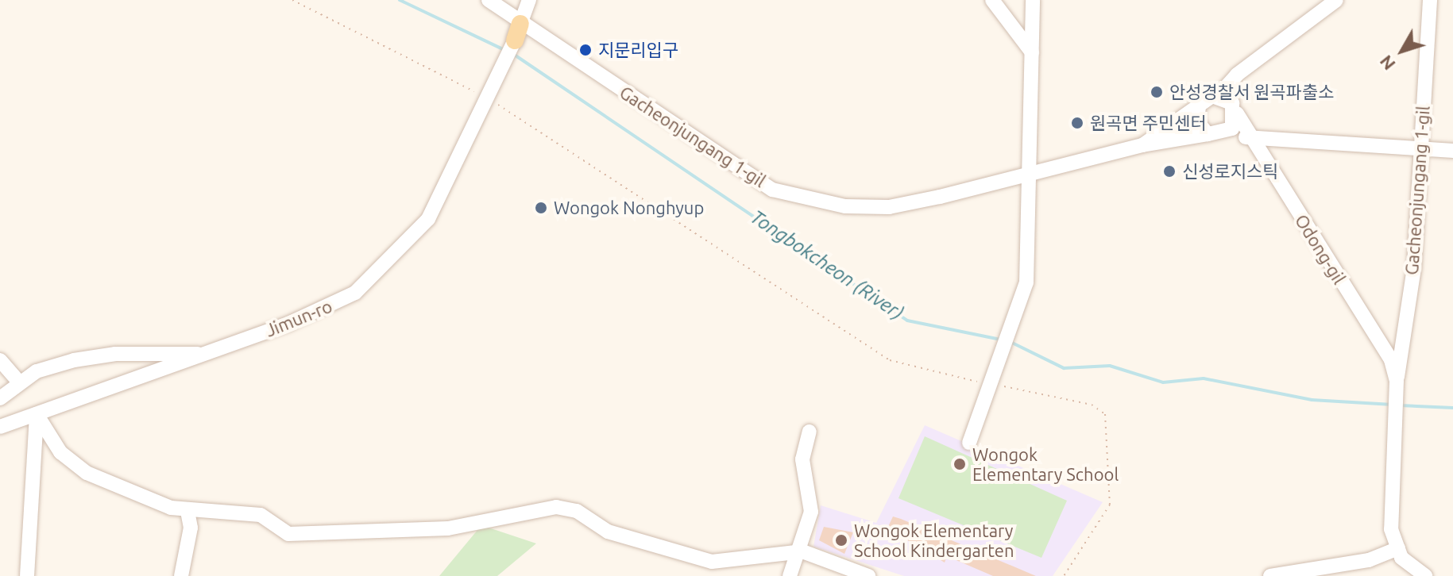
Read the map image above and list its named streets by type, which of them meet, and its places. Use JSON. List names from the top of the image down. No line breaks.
{"streets":{"street":["Gacheonjungang 1-gil","Odong-gil","Jimun-ro"]},"crossings":[["Gacheonjungang 1-gil","Odong-gil"],["Gacheonjungang 1-gil","Jimun-ro"]],"water":["Tongbokcheon (River)"],"places":["지문리입구","안성경찰서 원곡파출소","원곡면 주민센터","신성로지스틱","Wongok Nonghyup","Wongok Elementary School","Wongok Elementary School Kindergarten"],"north":"bottom left"}
